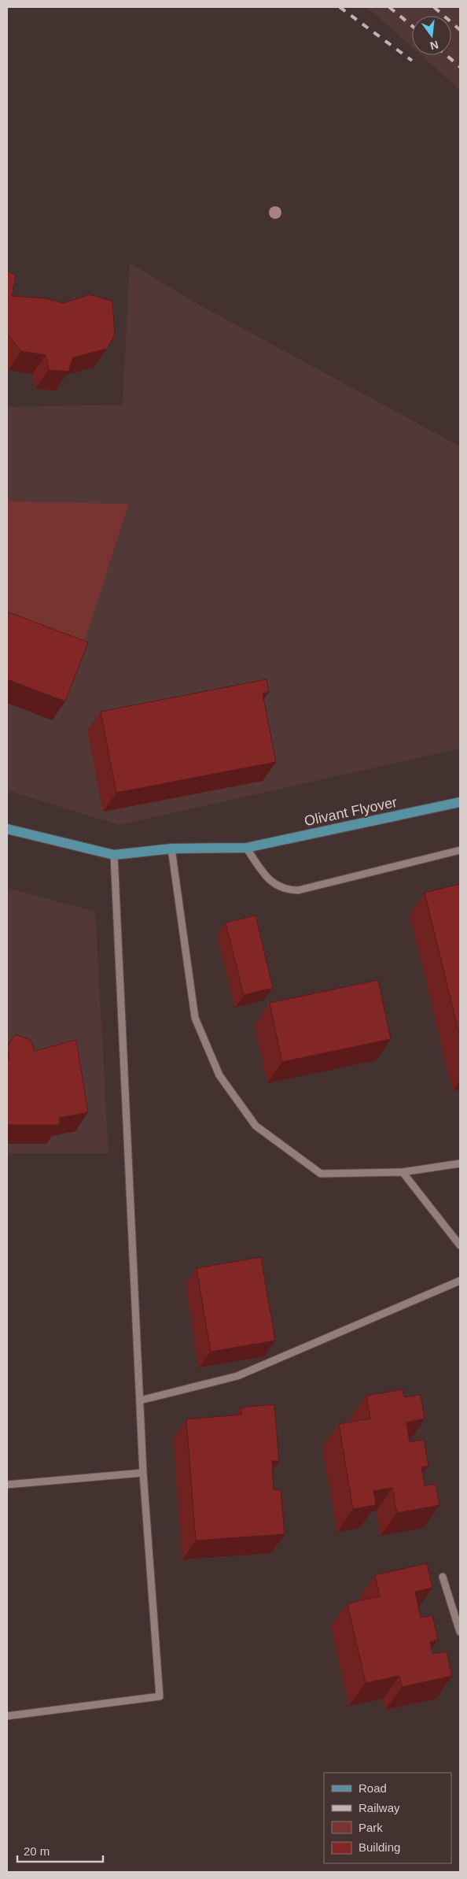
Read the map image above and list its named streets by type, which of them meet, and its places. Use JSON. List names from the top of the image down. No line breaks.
{"streets":{"main road":["Olivant Flyover"]},"legend":["Road","Railway","Park","Building"],"scale_bar":"20 m","north":"bottom"}
